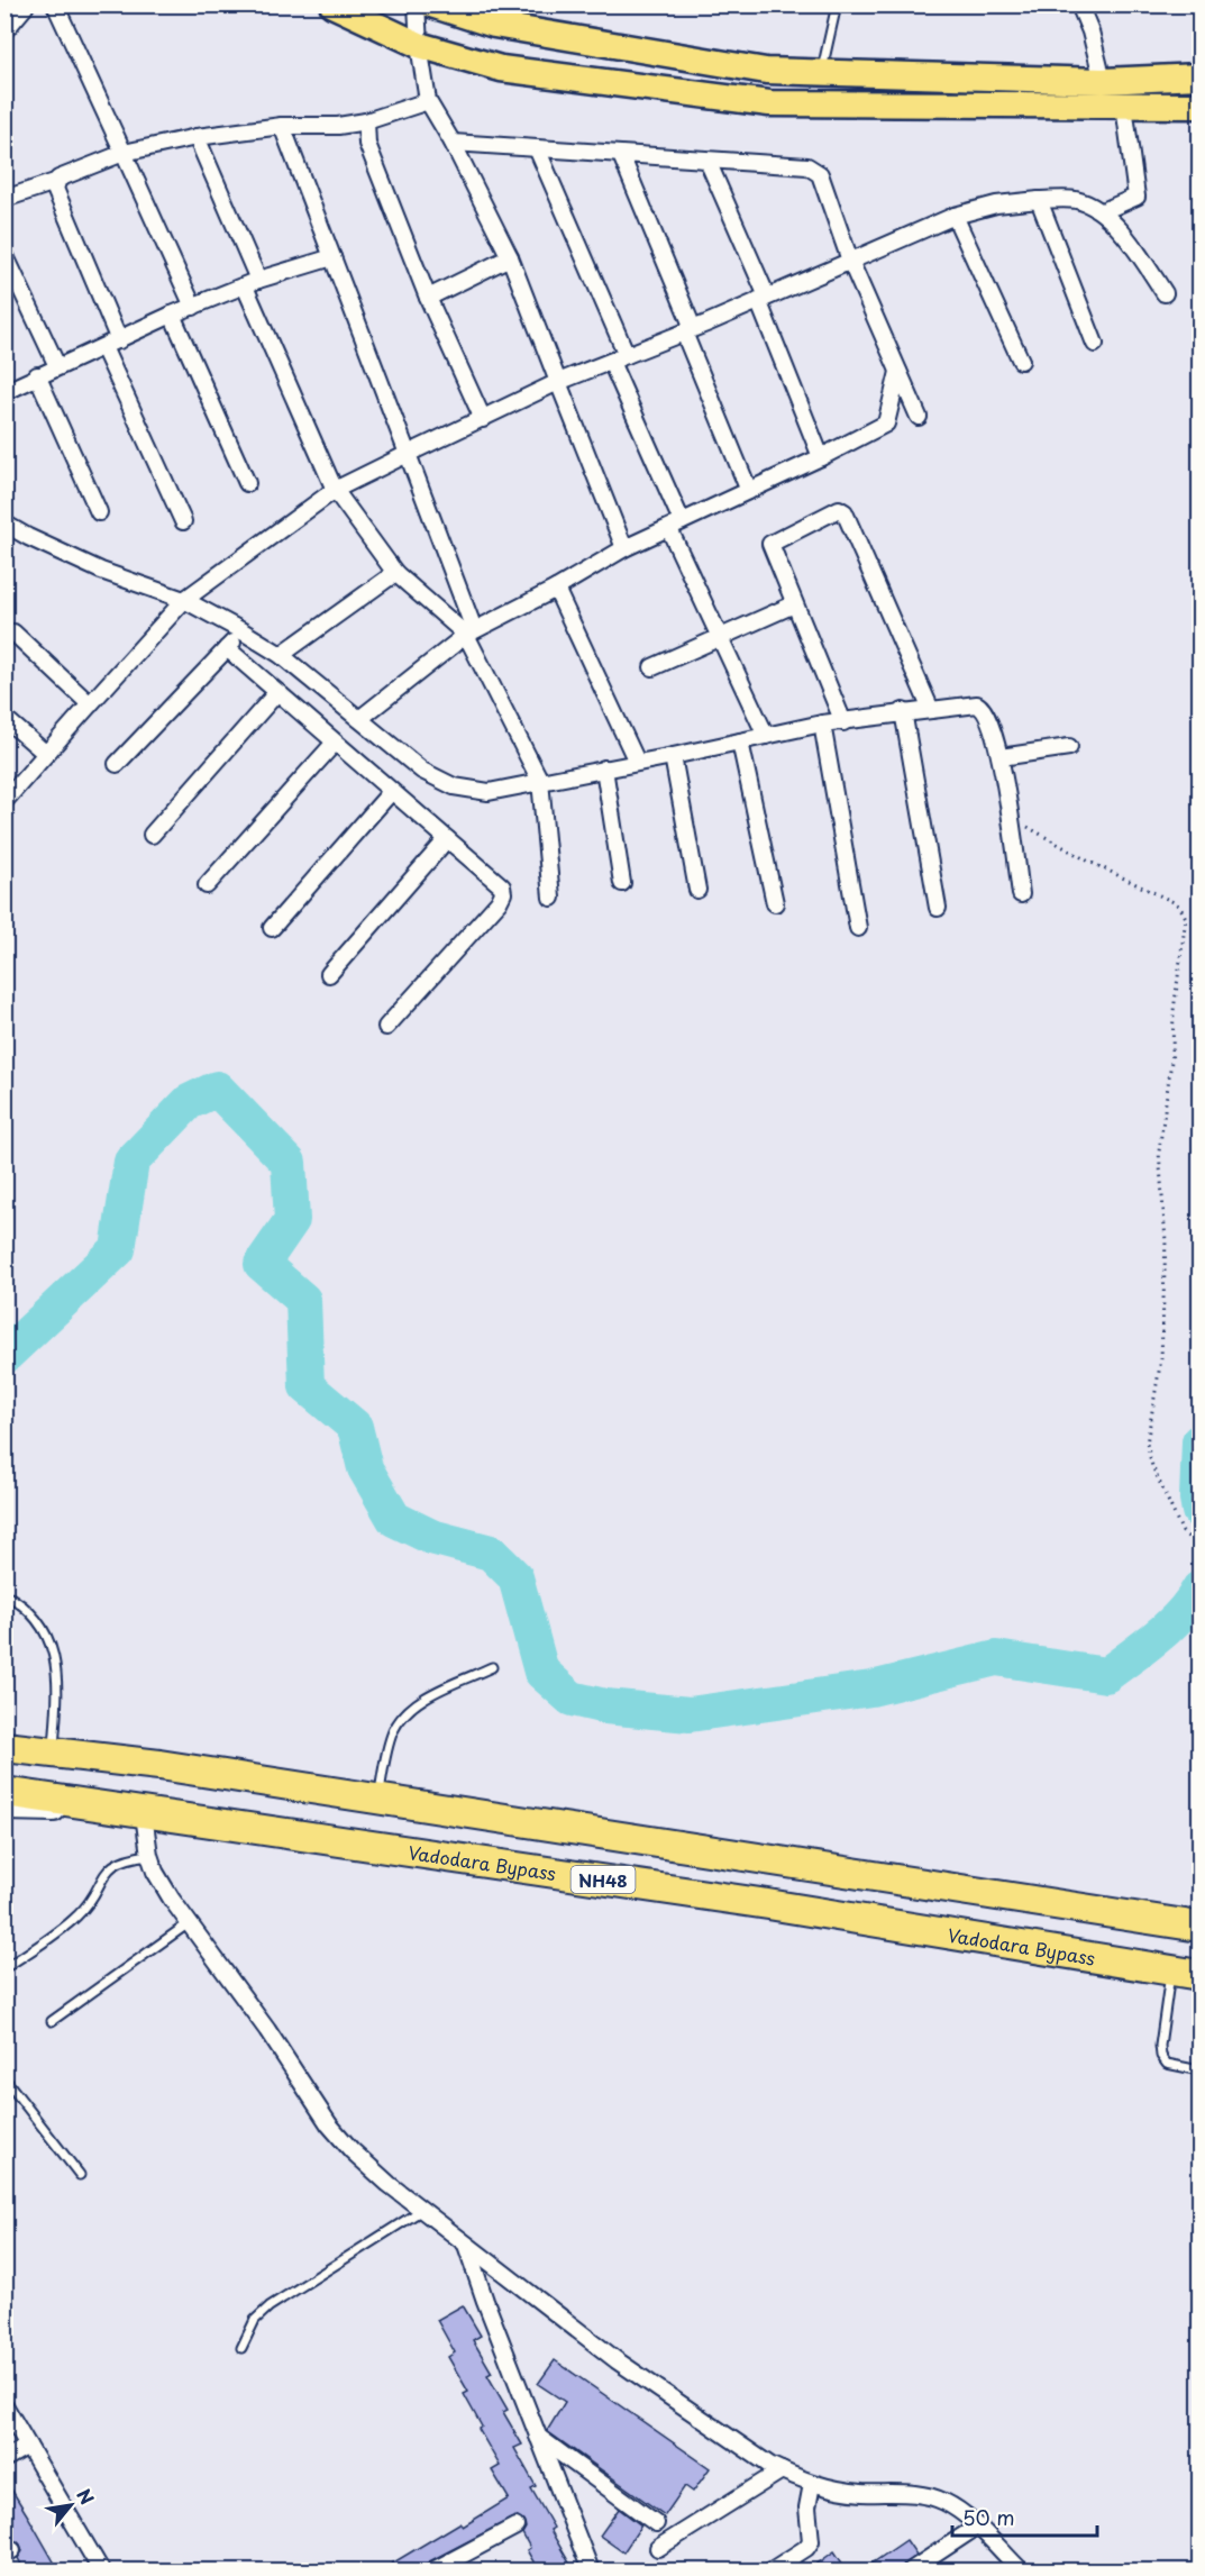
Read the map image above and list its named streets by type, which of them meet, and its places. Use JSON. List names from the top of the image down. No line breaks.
{"streets":{"highway":["Vadodara Bypass","NH48"]},"scale_bar":"50 m","north":"top right"}
